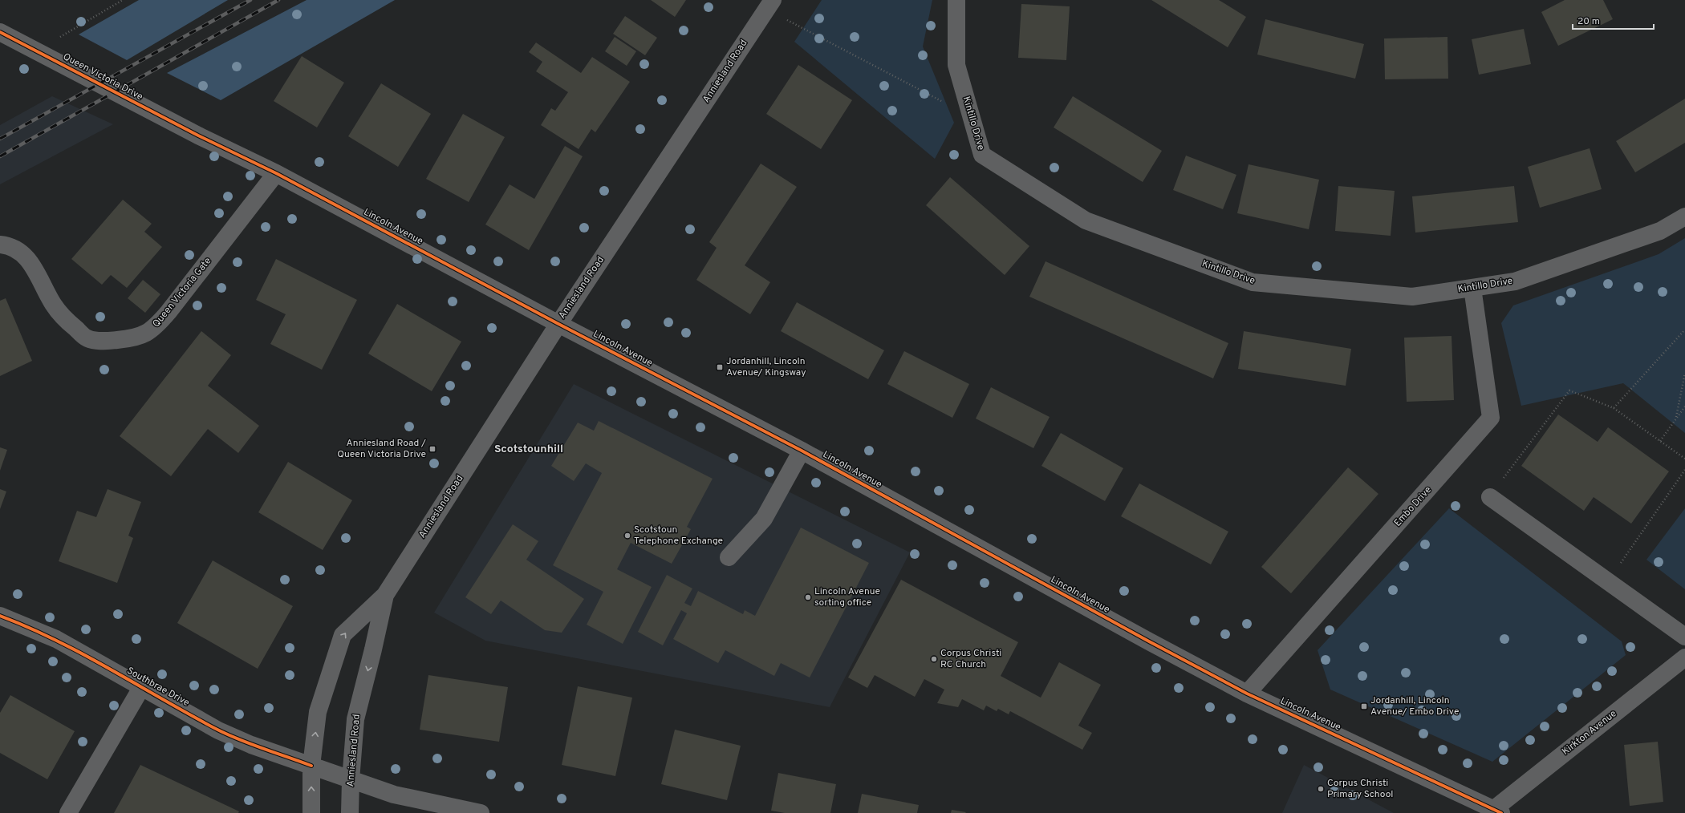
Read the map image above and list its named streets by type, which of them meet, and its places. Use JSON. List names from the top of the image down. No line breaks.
{"streets":{"street":["Anniesland Road","Queen Victoria Drive","Kintillo Drive","Lincoln Avenue","Queen Victoria Gate","Embo Drive","Southbrae Drive","Kirkton Avenue"]},"crossings":[["Anniesland Road","Lincoln Avenue"],["Anniesland Road","Southbrae Drive"],["Queen Victoria Drive","Lincoln Avenue"],["Kintillo Drive","Embo Drive"],["Lincoln Avenue","Queen Victoria Gate"],["Lincoln Avenue","Embo Drive"],["Lincoln Avenue","Kirkton Avenue"]],"districts":["Scotstounhill"],"places":{"transit":["Jordanhill, Lincoln Avenue/ Kingsway","Anniesland Road / Queen Victoria Drive","Jordanhill, Lincoln Avenue/ Embo Drive"],"other":["Scotstoun Telephone Exchange","Lincoln Avenue sorting office","Corpus Christi RC Church","Corpus Christi Primary School"]},"scale_bar":"20 m"}
